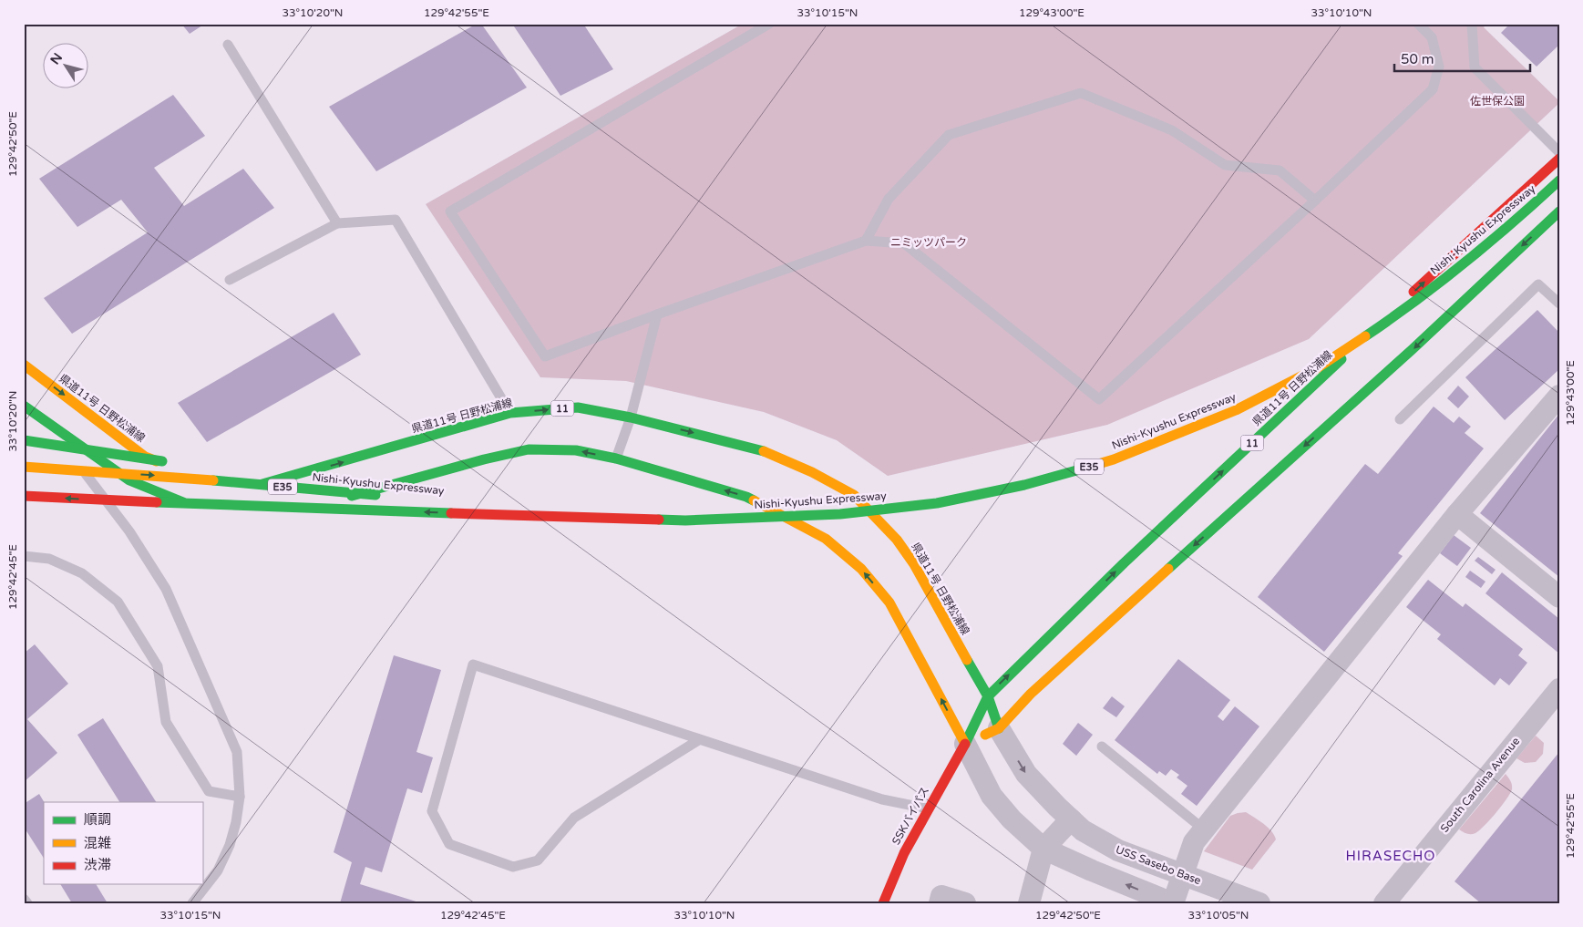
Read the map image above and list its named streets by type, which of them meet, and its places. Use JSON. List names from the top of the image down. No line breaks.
{"streets":{"main road":["Nishi-Kyushu Expressway","県道11号 日野松浦線","11","E35","SSKバイパス"],"street":["South Carolina Avenue","USS Sasebo Base"]},"crossings":[["県道11号 日野松浦線","SSKバイパス"],["県道11号 日野松浦線","USS Sasebo Base"]],"districts":["HIRASECHO"],"parks":["佐世保公園","ニミッツパーク"],"legend":["順調","混雑","渋滞"],"scale_bar":"50 m","north":"top left","coordinates":["33°10'20\"N","129°42'55\"E","33°10'15\"N","129°43'00\"E","33°10'10\"N","129°42'50\"E","129°42'45\"E","33°10'05\"N"]}
